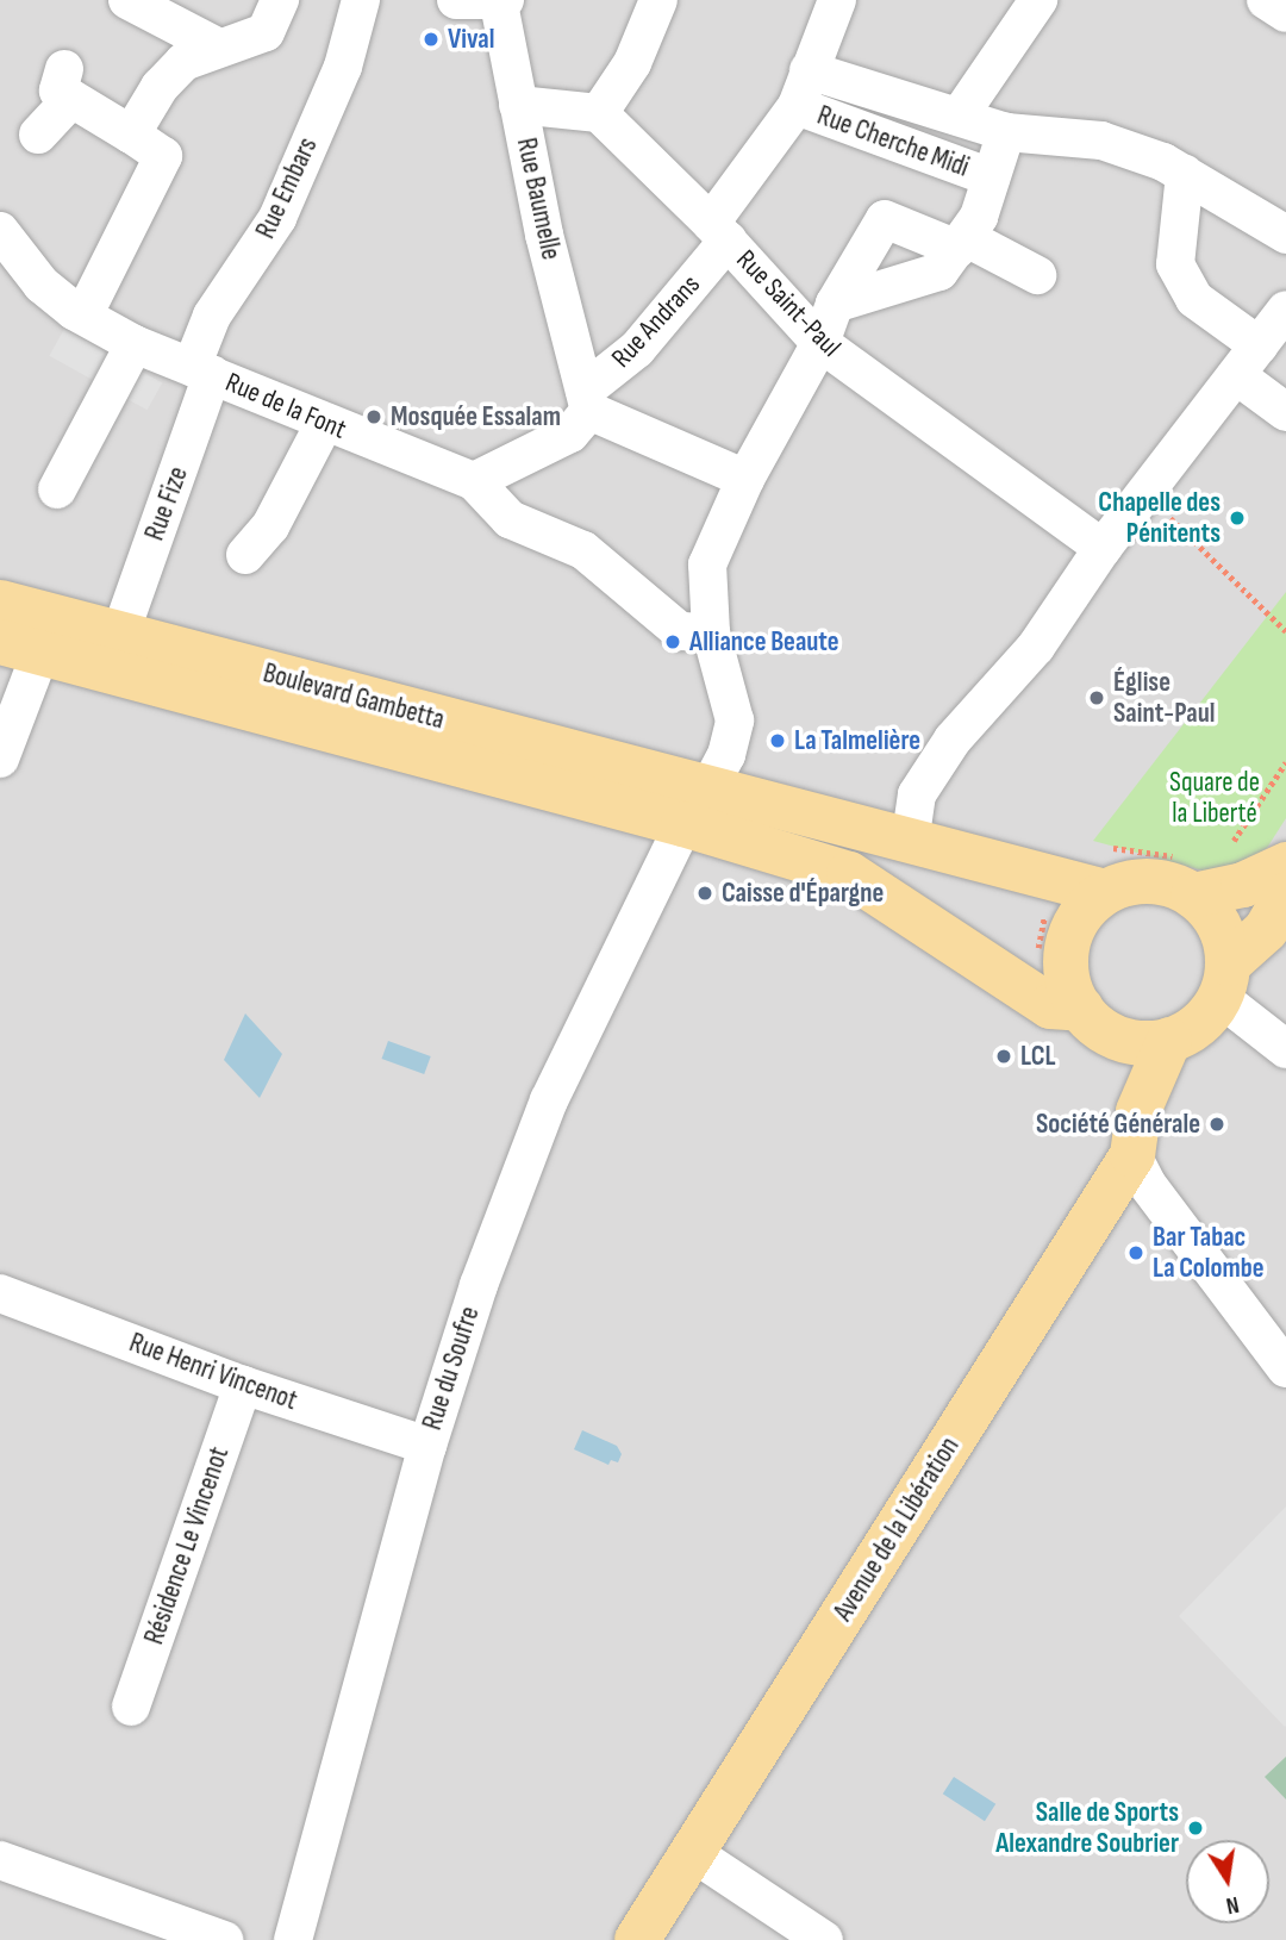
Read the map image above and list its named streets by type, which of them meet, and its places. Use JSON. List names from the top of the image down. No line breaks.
{"streets":{"main road":["Boulevard Gambetta","Avenue de la Libération"],"street":["Rue Cherche Midi","Rue Embars","Rue Baumelle","Rue Saint-Paul","Rue Andrans","Rue de la Font","Rue Fize","Rue du Soufre","Rue Henri Vincenot","Résidence Le Vincenot"]},"crossings":[["Rue Cherche Midi","Rue Andrans"],["Rue Embars","Rue de la Font"],["Rue Embars","Rue Fize"],["Rue Baumelle","Rue Andrans"],["Rue Saint-Paul","Rue Andrans"],["Rue Andrans","Rue de la Font"],["Rue de la Font","Rue Fize"],["Rue Fize","Boulevard Gambetta"],["Boulevard Gambetta","Rue du Soufre"],["Boulevard Gambetta","Avenue de la Libération"],["Rue du Soufre","Rue Henri Vincenot"],["Rue Henri Vincenot","Résidence Le Vincenot"]],"parks":["Square de la Liberté"],"places":["Vival","Mosquée Essalam","Chapelle des Pénitents","Alliance Beaute","Église Saint-Paul","La Talmelière","Caisse d'Épargne","LCL","Société Générale","Bar Tabac La Colombe","Salle de Sports Alexandre Soubrier"],"north":"bottom"}
